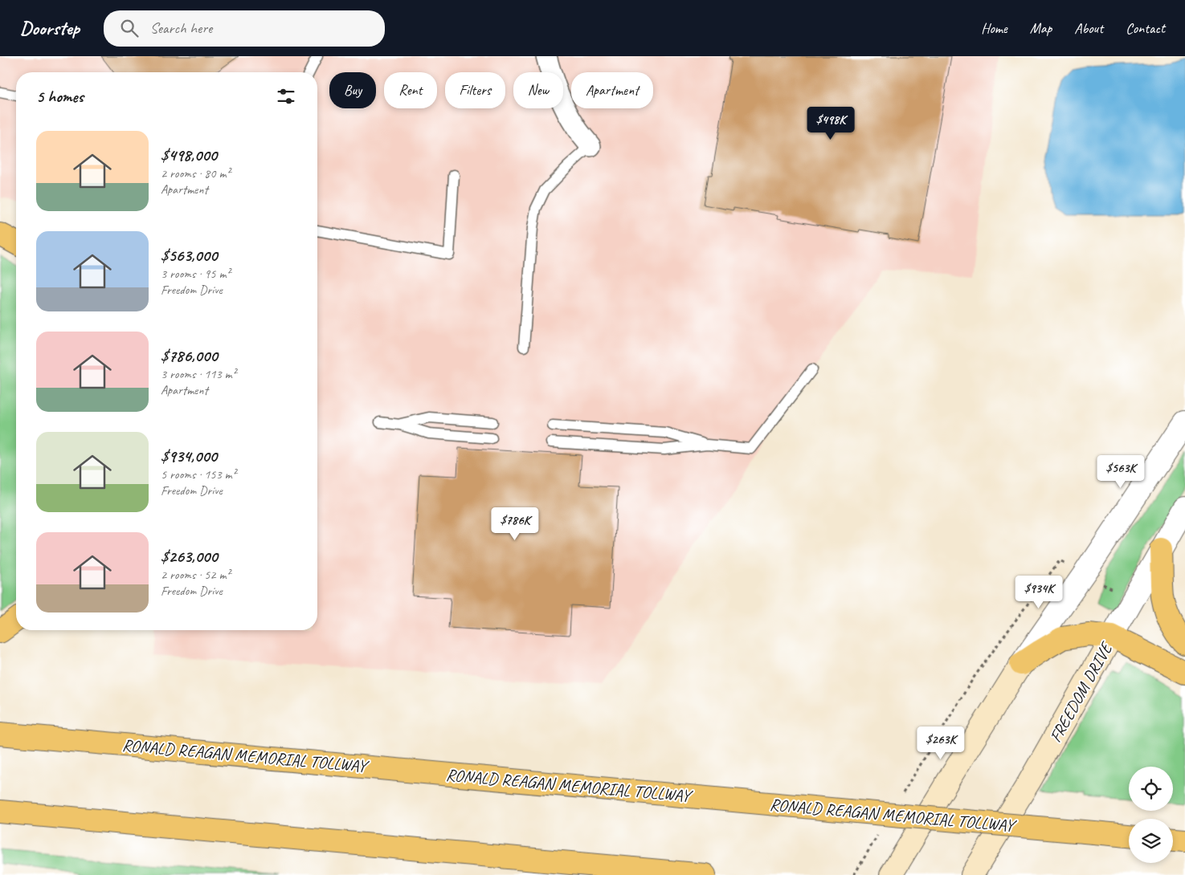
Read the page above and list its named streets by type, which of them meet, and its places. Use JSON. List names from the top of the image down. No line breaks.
{"streets":{"highway":["RONALD REAGAN MEMORIAL TOLLWAY"],"main road":["FREEDOM DRIVE"]},"page":{"header":"Doorstep","search":"Search here","nav":["Home","Map","About","Contact"],"chip":["Buy","Rent","Filters","New","Apartment"],"heading":"5 homes","price":["$498K","$563K","$786K","$934K","$263K"],"list":[{"name":"$498,000","note":"2 rooms · 80 m² · Apartment"},{"name":"$563,000","note":"3 rooms · 95 m² · Freedom Drive"},{"name":"$786,000","note":"3 rooms · 113 m² · Apartment"},{"name":"$934,000","note":"5 rooms · 153 m² · Freedom Drive"},{"name":"$263,000","note":"2 rooms · 52 m² · Freedom Drive"}]}}
